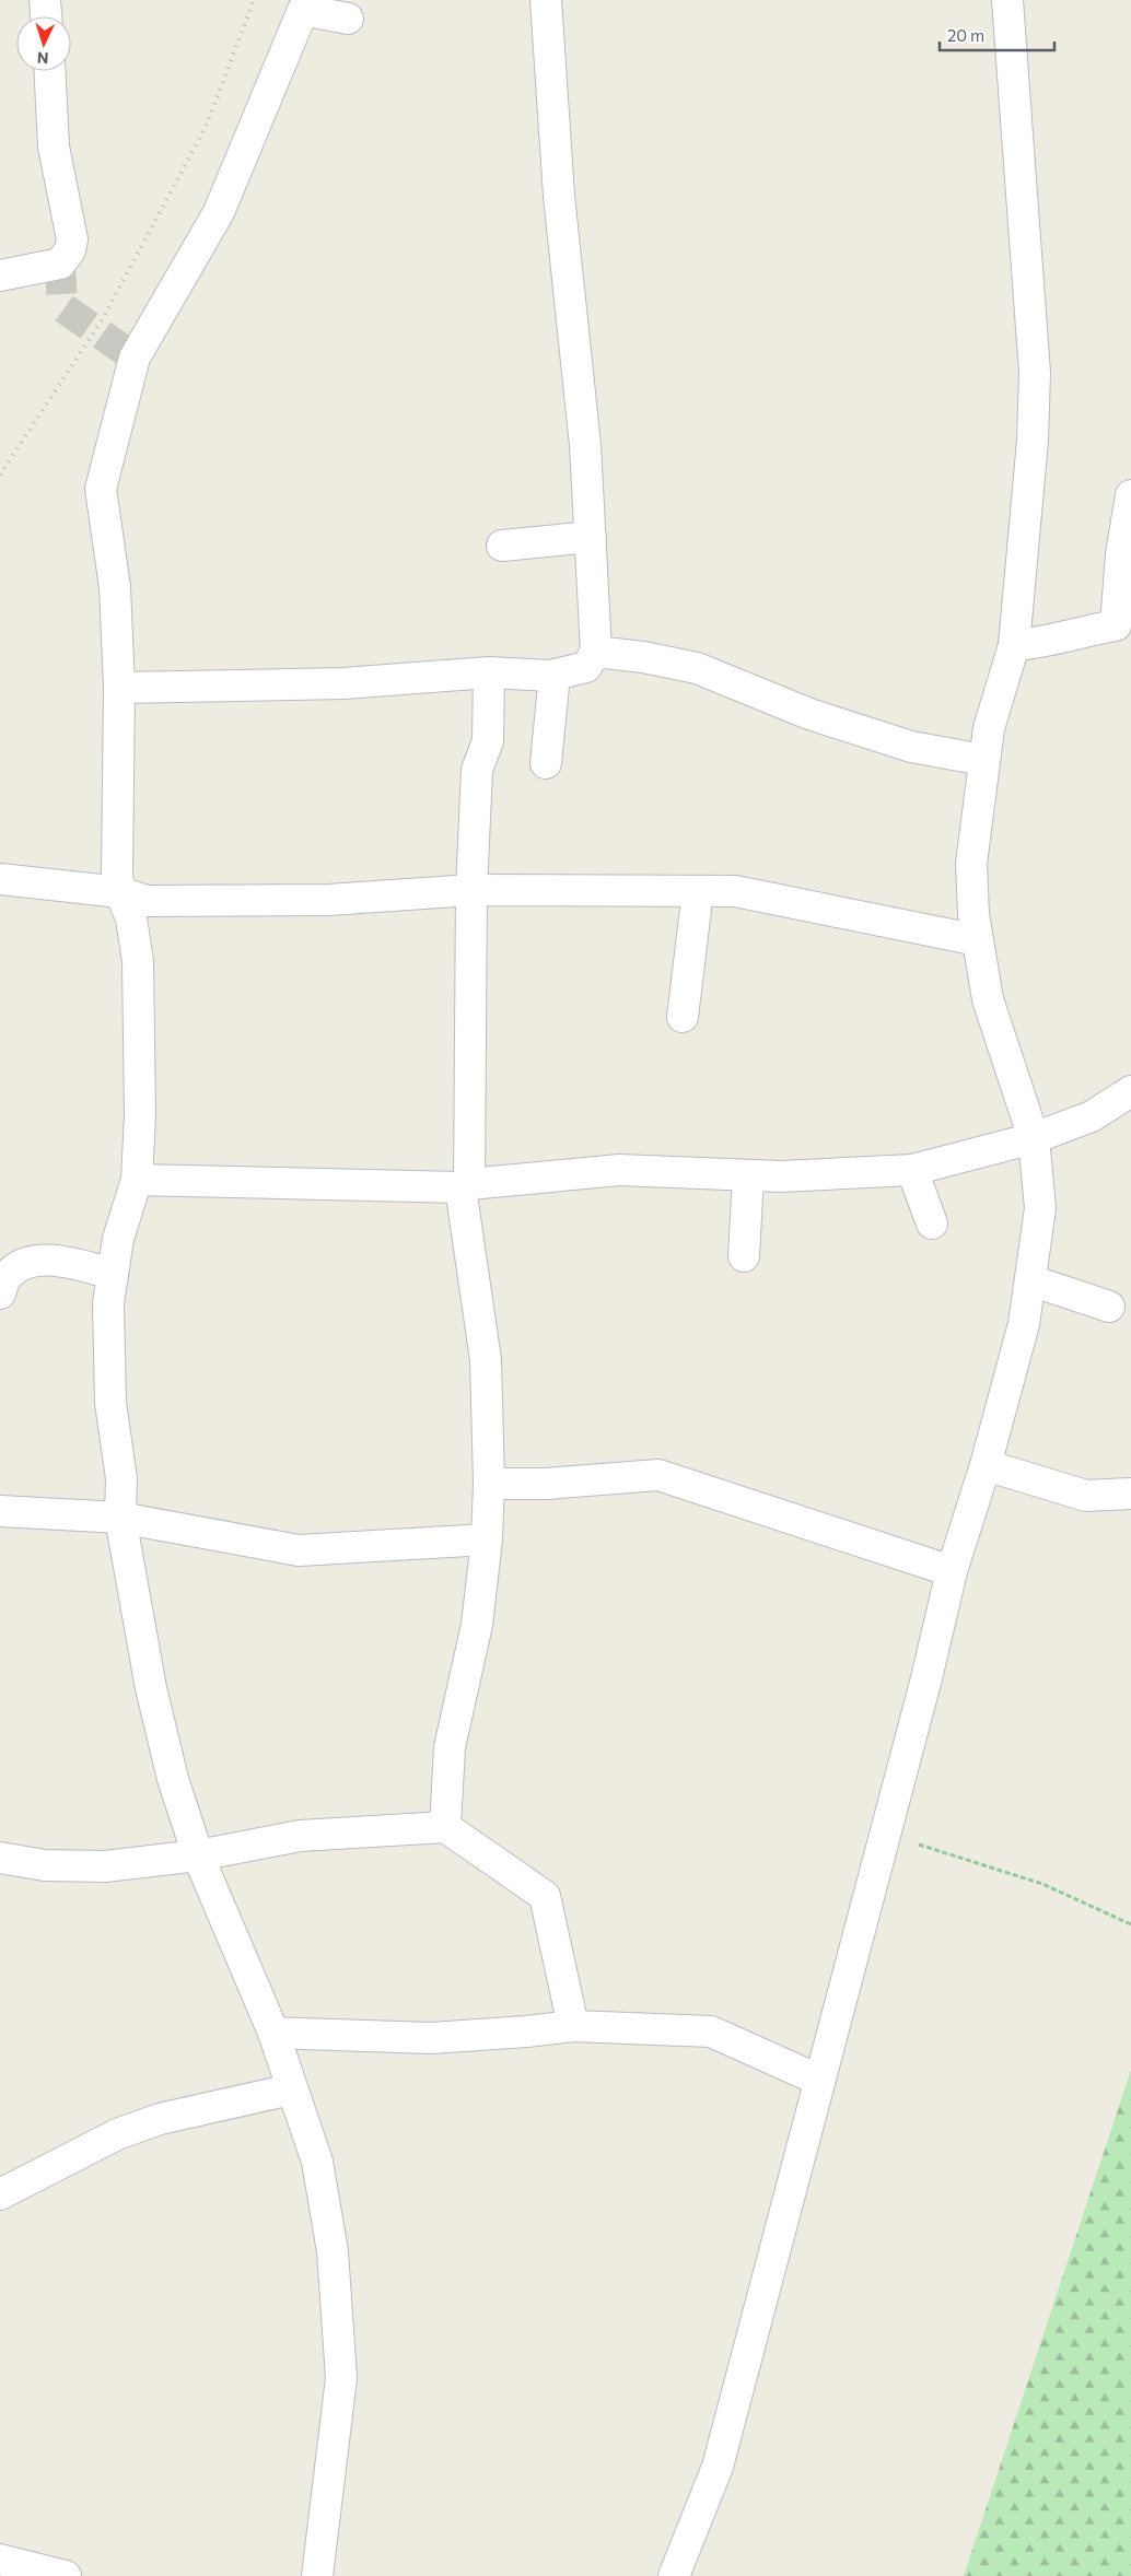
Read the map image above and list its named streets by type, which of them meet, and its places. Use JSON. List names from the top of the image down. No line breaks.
{"scale_bar":"20 m","north":"bottom"}
